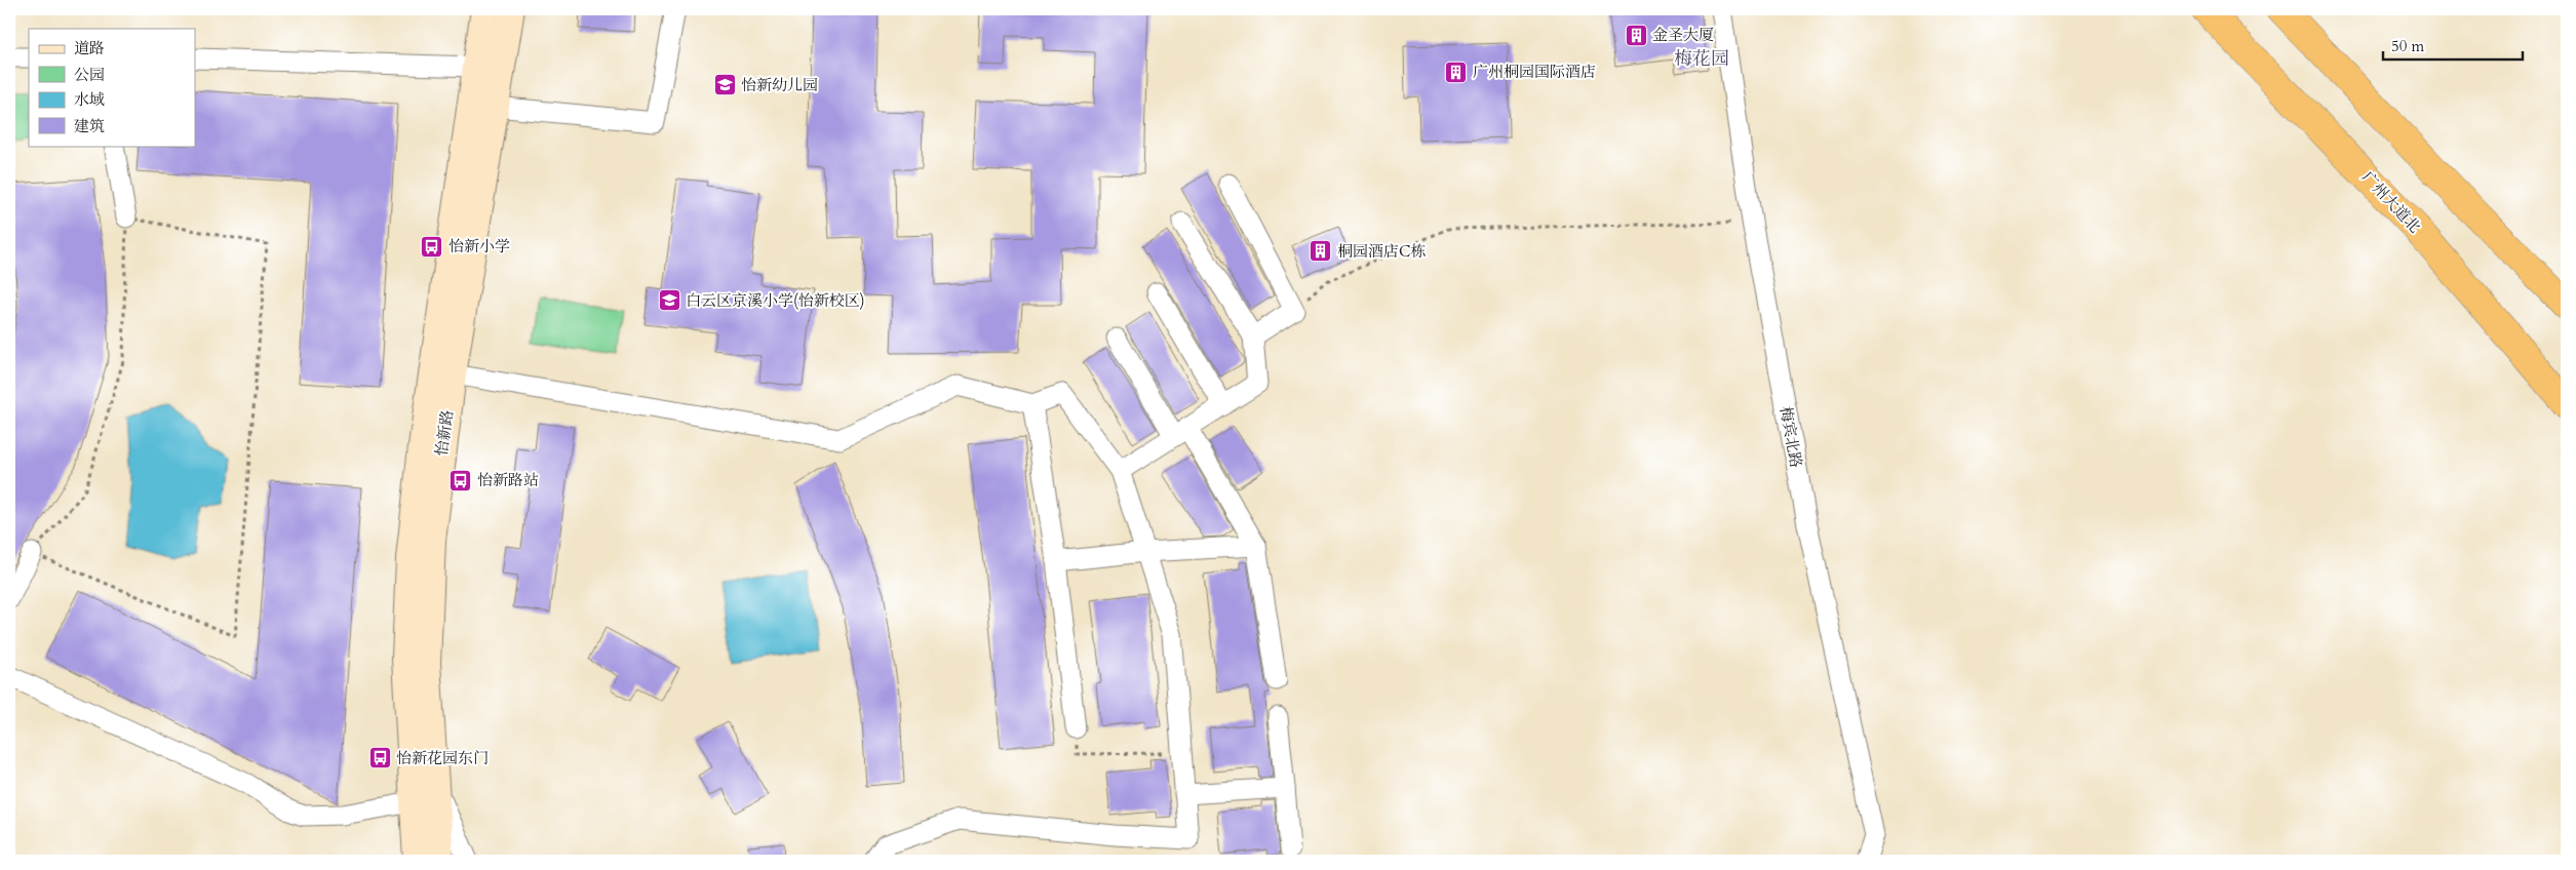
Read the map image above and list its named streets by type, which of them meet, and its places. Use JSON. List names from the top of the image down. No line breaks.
{"streets":{"highway":["广州大道北"],"main road":["怡新路"],"street":["梅宾北路"]},"districts":["梅花园"],"places":{"building":["金圣大厦","广州桐园国际酒店","桐园酒店C栋"],"school or university":["怡新幼儿园","白云区京溪小学(怡新校区)"],"bus stop":["怡新小学","怡新路站","怡新花园东门"]},"legend":["道路","公园","水域","建筑"],"scale_bar":"50 m"}
